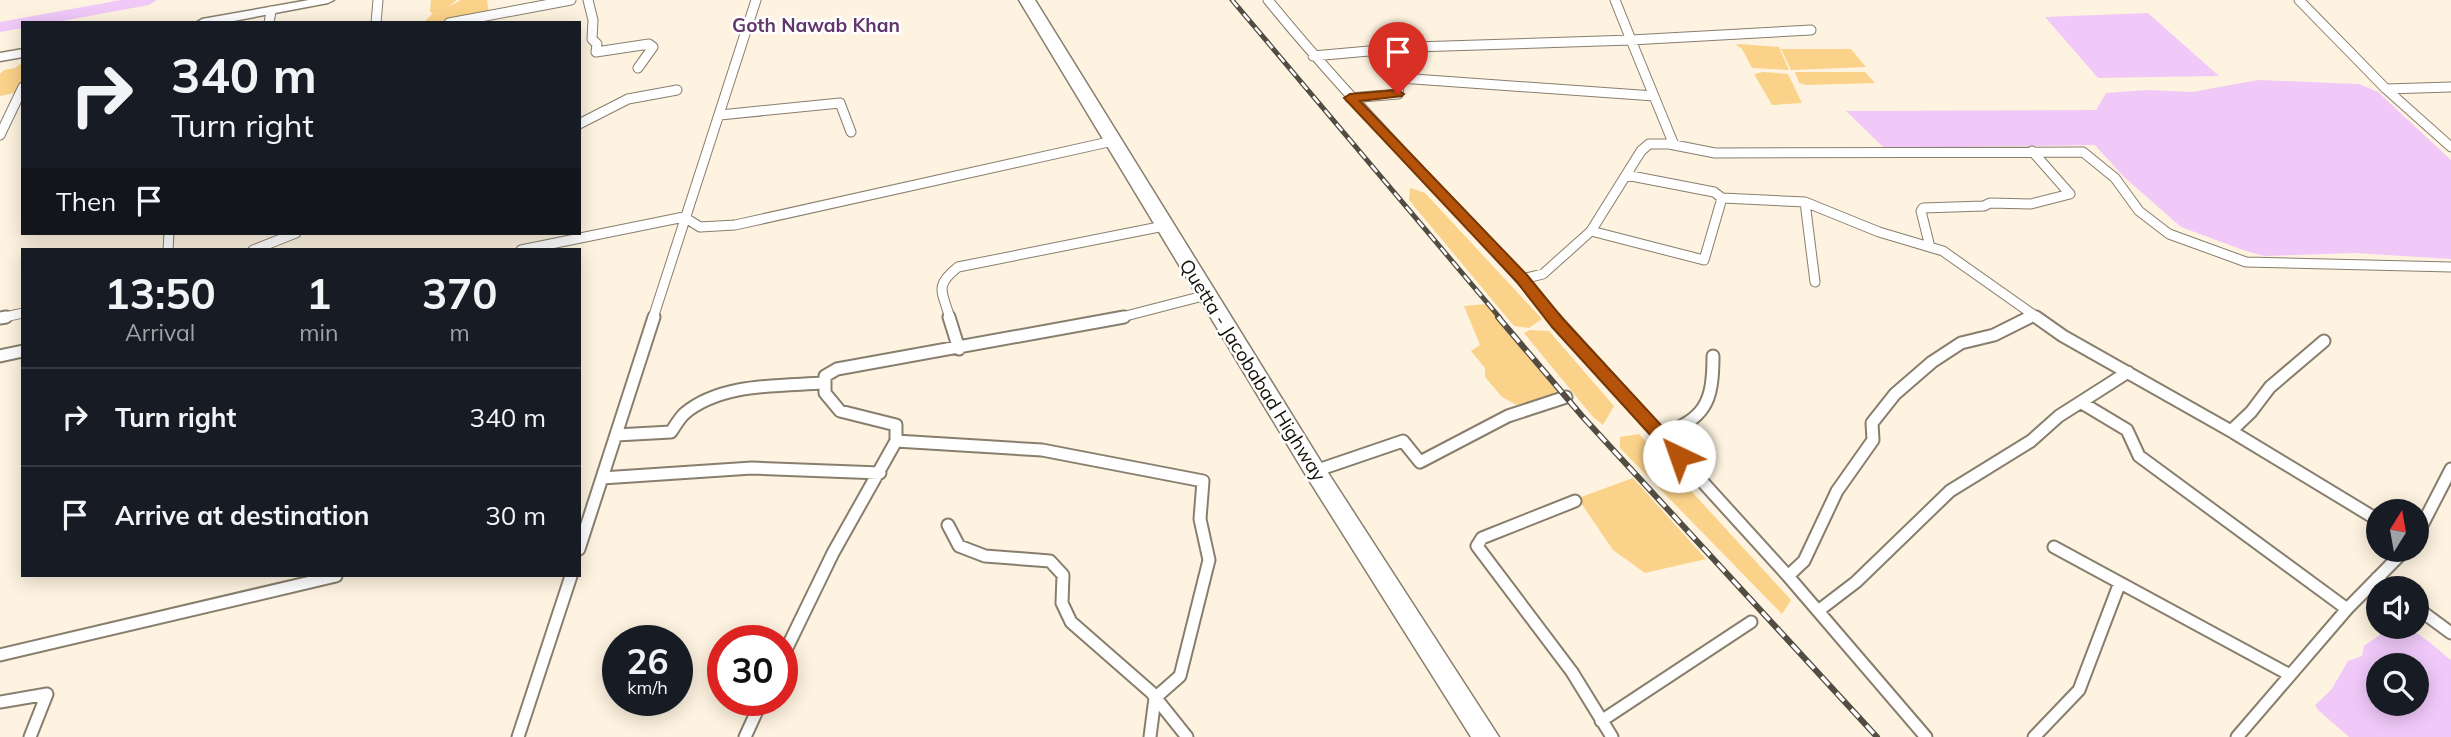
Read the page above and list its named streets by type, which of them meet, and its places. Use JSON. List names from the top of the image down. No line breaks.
{"streets":{"highway":["Quetta - Jacobabad Highway"]},"districts":["Goth Nawab Khan"],"north":"top","page":{"turn":["340 m","Turn right"],"then":"Then","eta":["13:50","Arrival","1","min","370","m"],"list":[{"name":"Turn right","value":"340 m"},{"name":"Arrive at destination","value":"30 m"}],"speed":"26 km/h","limit":"30"}}
